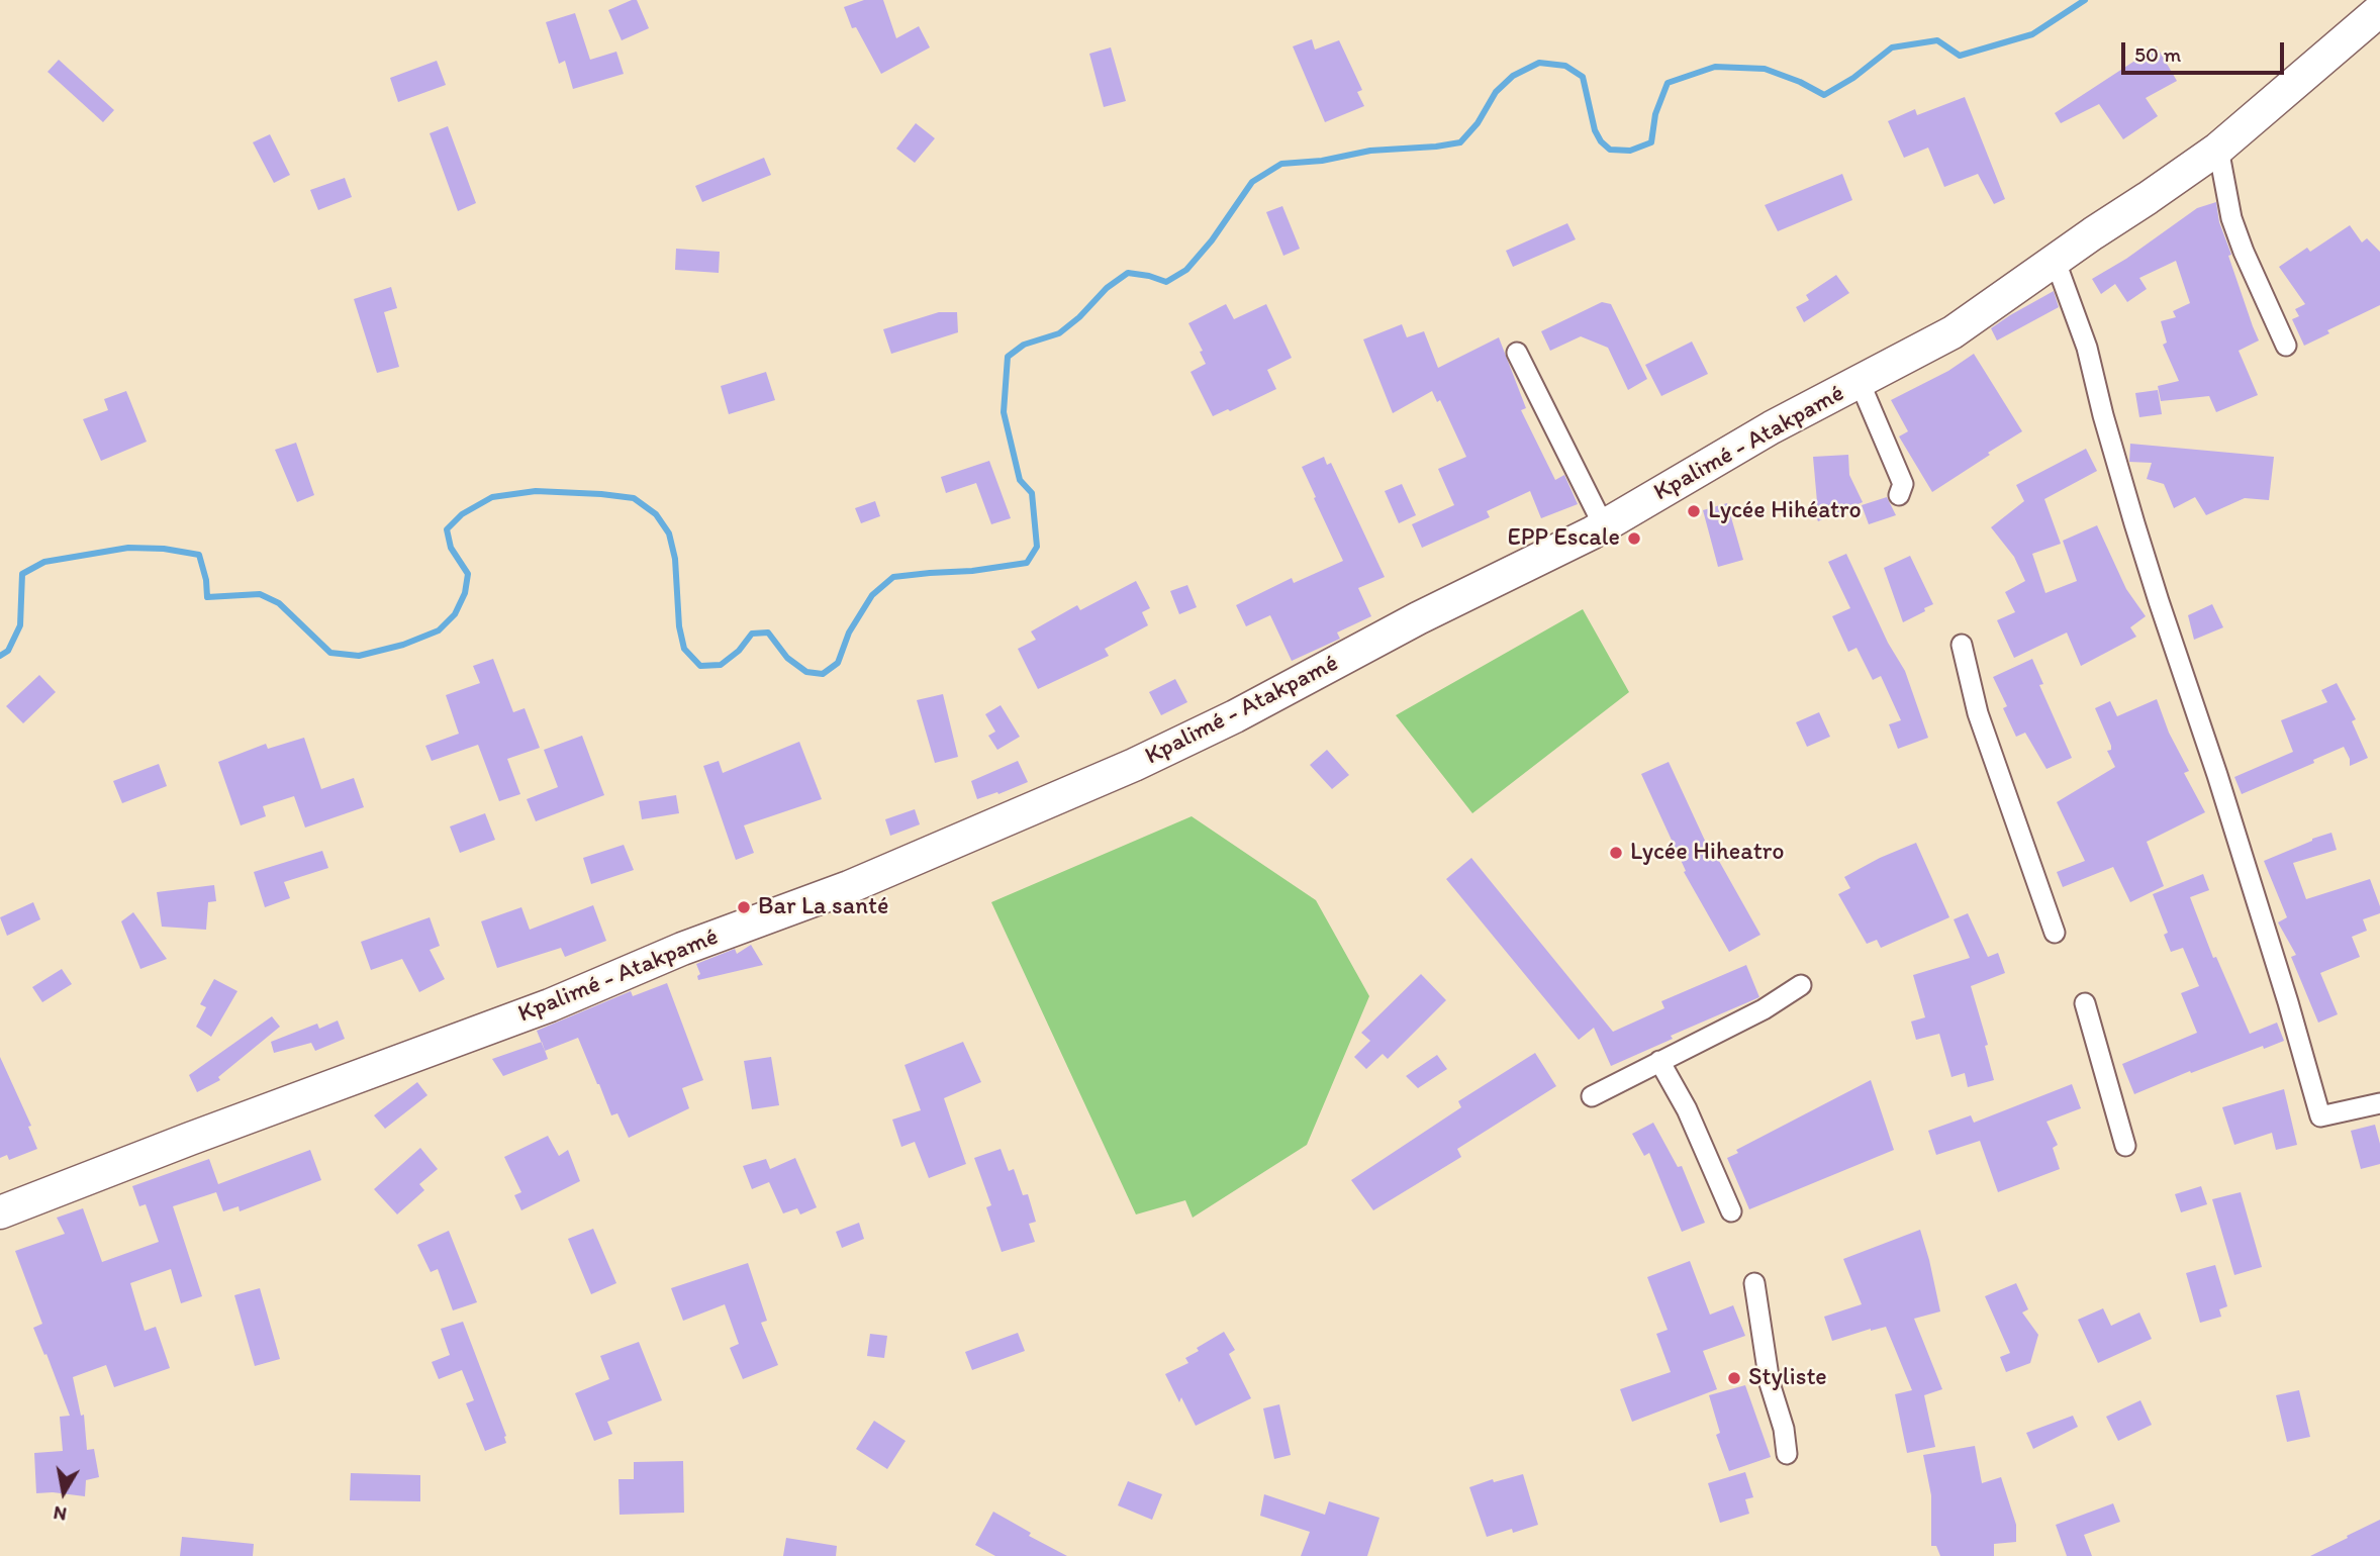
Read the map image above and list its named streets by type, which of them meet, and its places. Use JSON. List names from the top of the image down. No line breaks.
{"streets":{"main road":["Kpalimé - Atakpamé"]},"places":["Lycée Hihéatro","EPP Escale","Lycée Hiheatro","Bar La santé","Styliste"],"scale_bar":"50 m","north":"bottom"}
